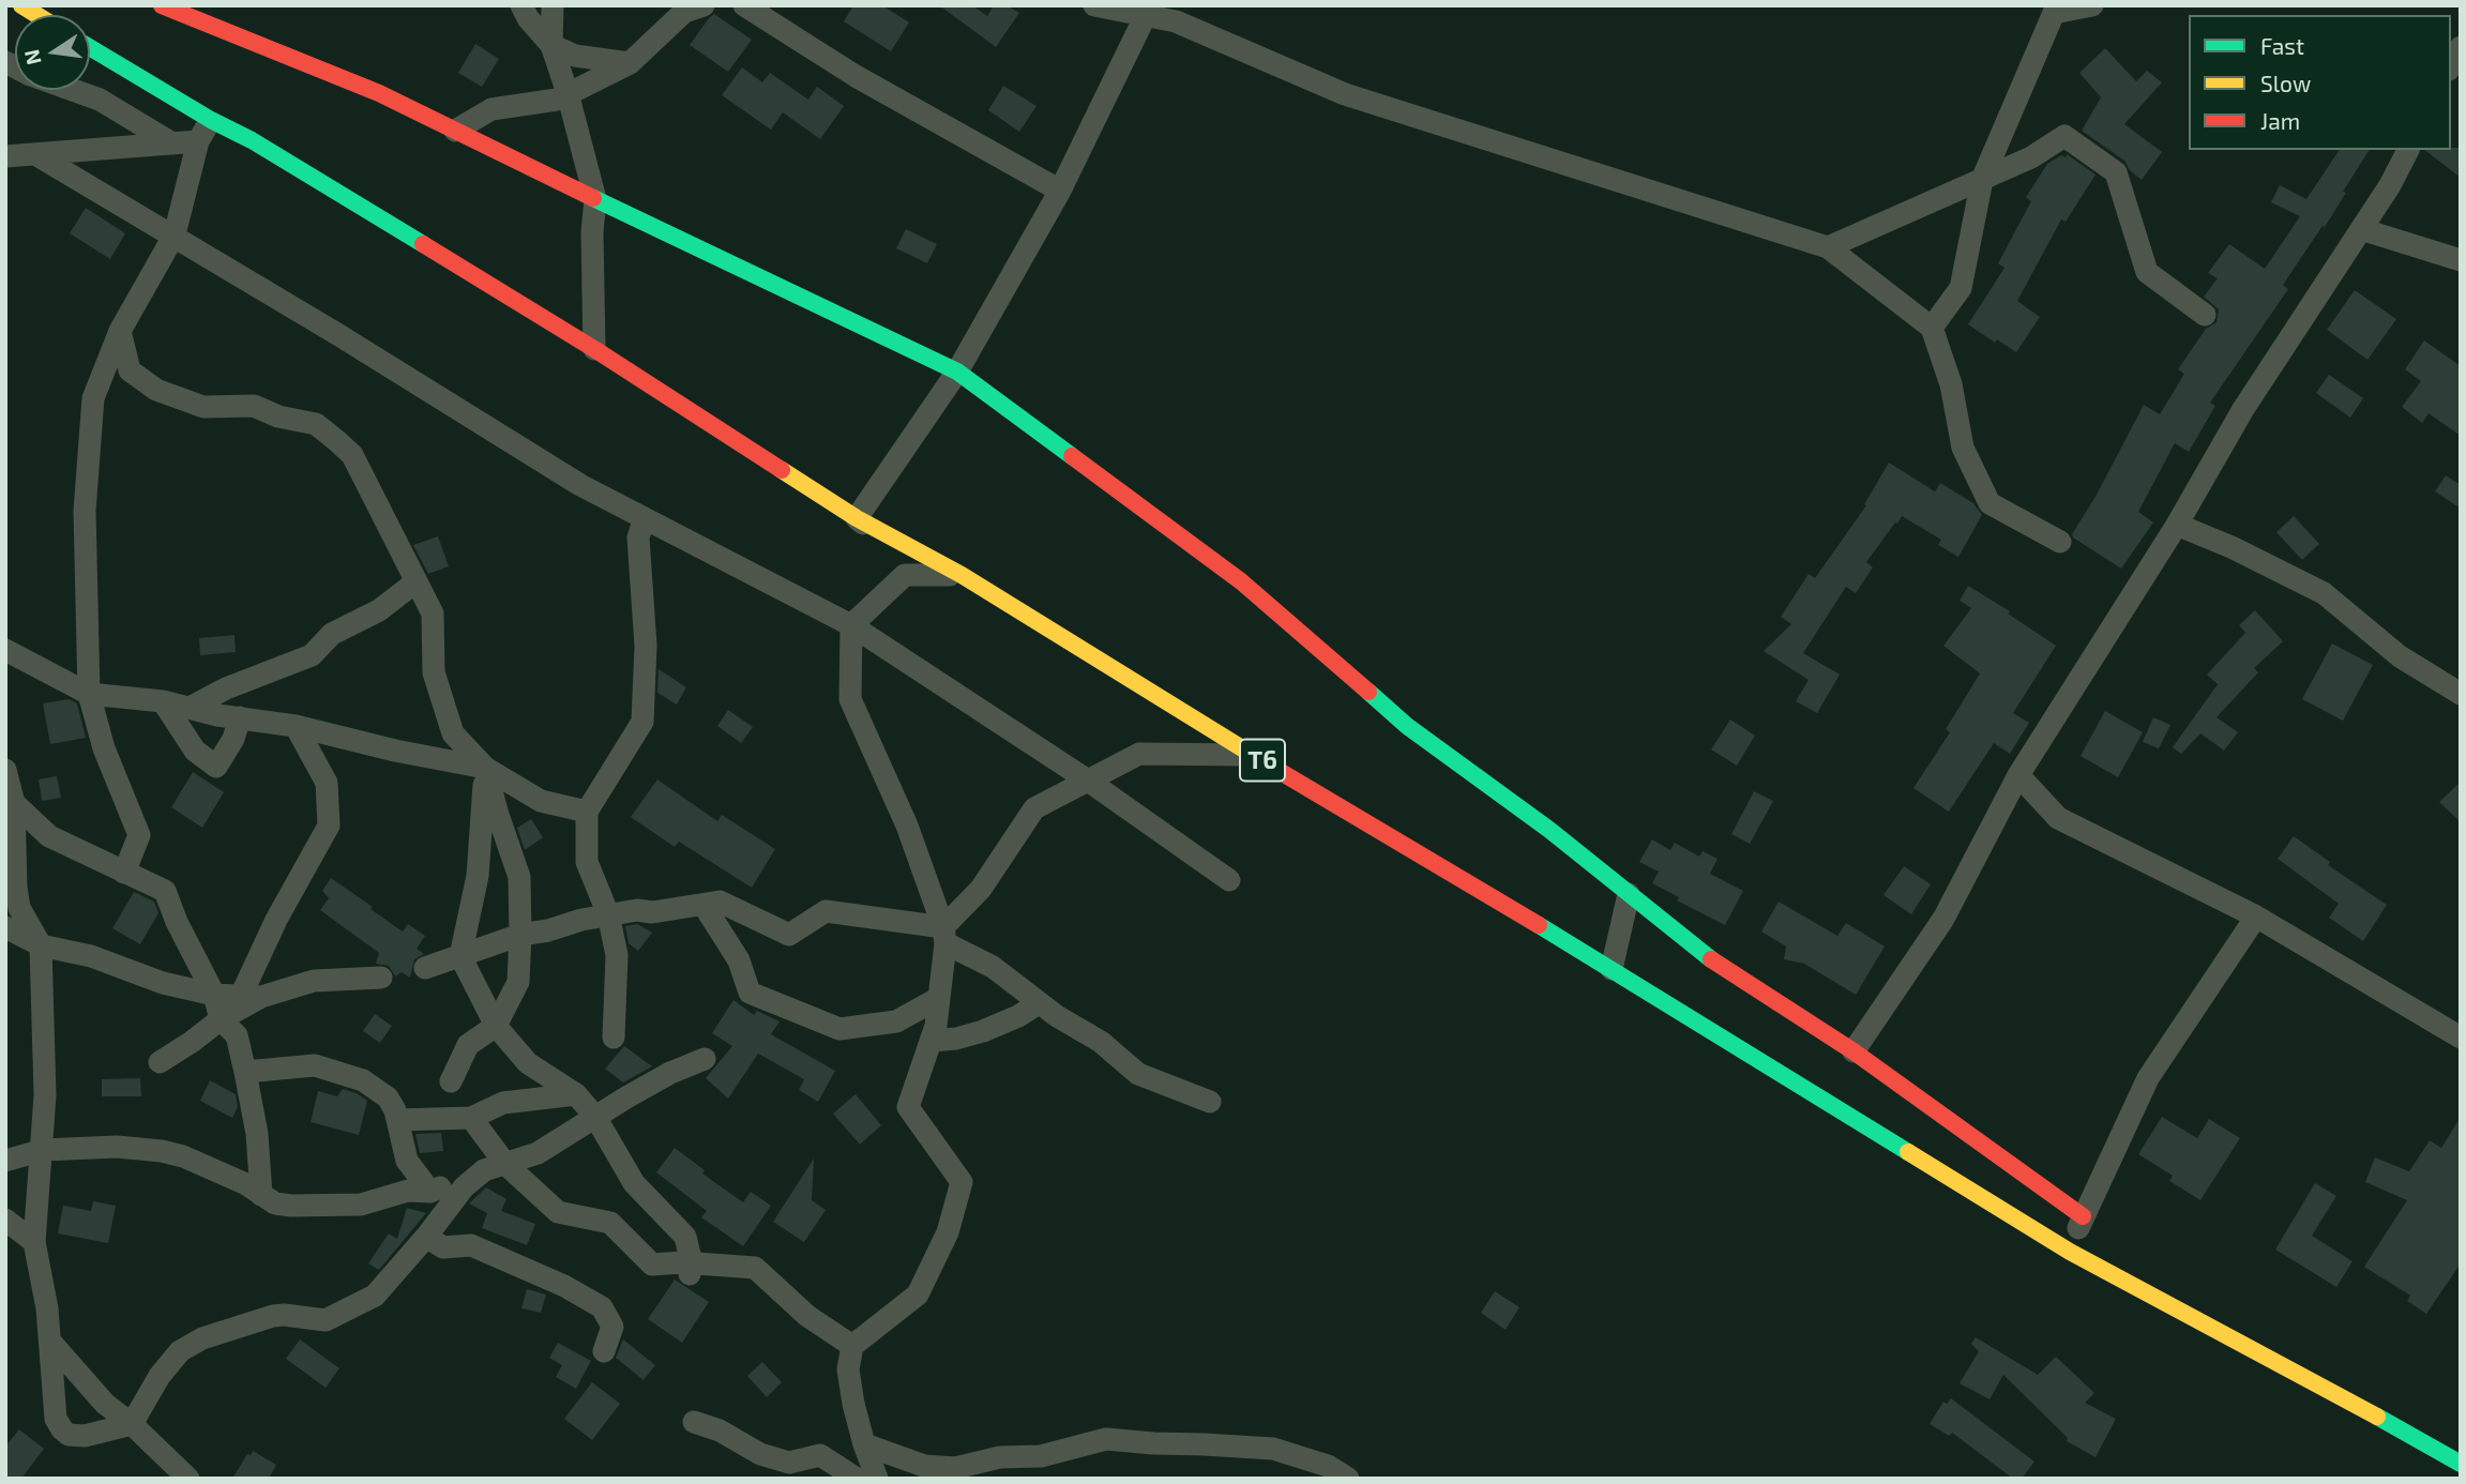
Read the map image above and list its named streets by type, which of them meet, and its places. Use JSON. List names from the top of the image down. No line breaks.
{"streets":{"main road":["T6"]},"legend":["Fast","Slow","Jam"],"north":"left"}
